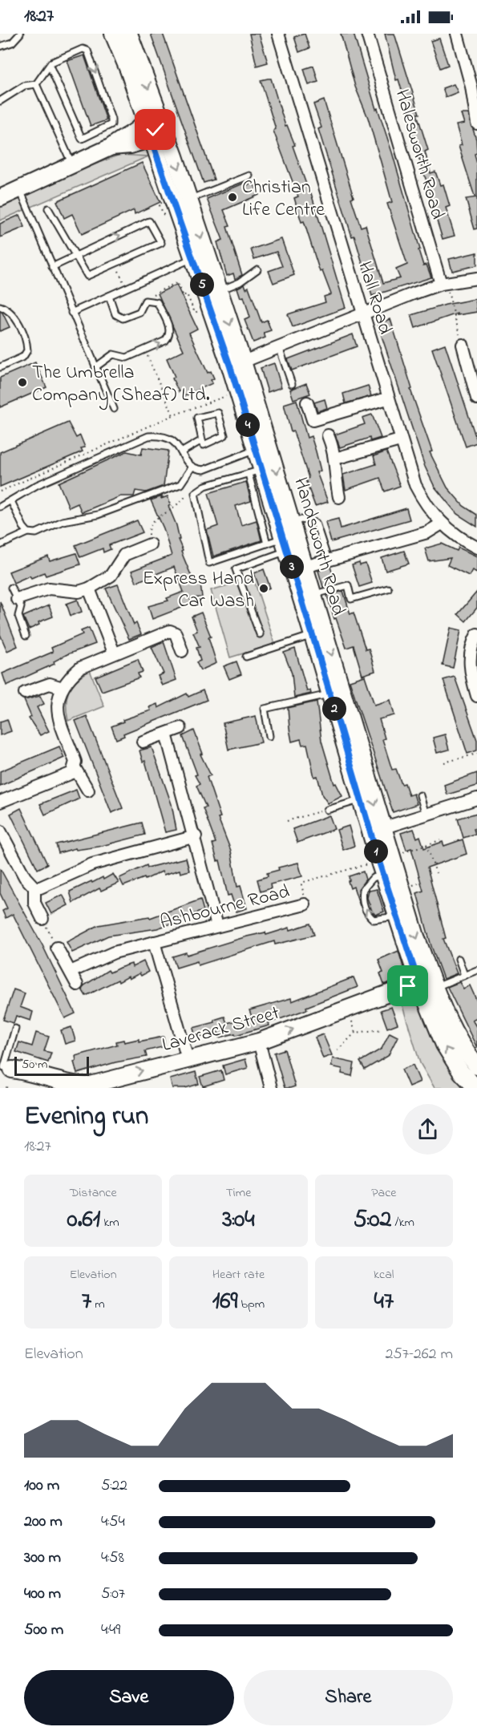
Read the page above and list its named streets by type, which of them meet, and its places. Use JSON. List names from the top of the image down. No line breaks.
{"streets":{"main road":["Handsworth Road","Laverack Street"],"street":["Halesworth Road","Hall Road","Ashbourne Road"]},"crossings":[["Handsworth Road","Laverack Street"],["Ashbourne Road","Laverack Street"]],"one_way":["Laverack Street"],"places":["Christian Life Centre","The Umbrella Company (Sheaf) Ltd.","Express Hand Car Wash"],"scale_bar":"50 m","page":{"status":"18:27","pins":["5","4","3","2","1"],"scale":"50 m","heading":["Evening run","18:27"],"stats":[["Distance","0.61 km"],["Time","3:04"],["Pace","5:02 /km"],["Elevation","7 m"],["Heart rate","169 bpm"],["kcal","47"]],"chart":["Elevation","257–262 m"],"list":[{"name":"100 m","note":"5:22"},{"name":"200 m","note":"4:54"},{"name":"300 m","note":"4:58"},{"name":"400 m","note":"5:07"},{"name":"500 m","note":"4:49"}],"buttons":["Save","Share"]}}
